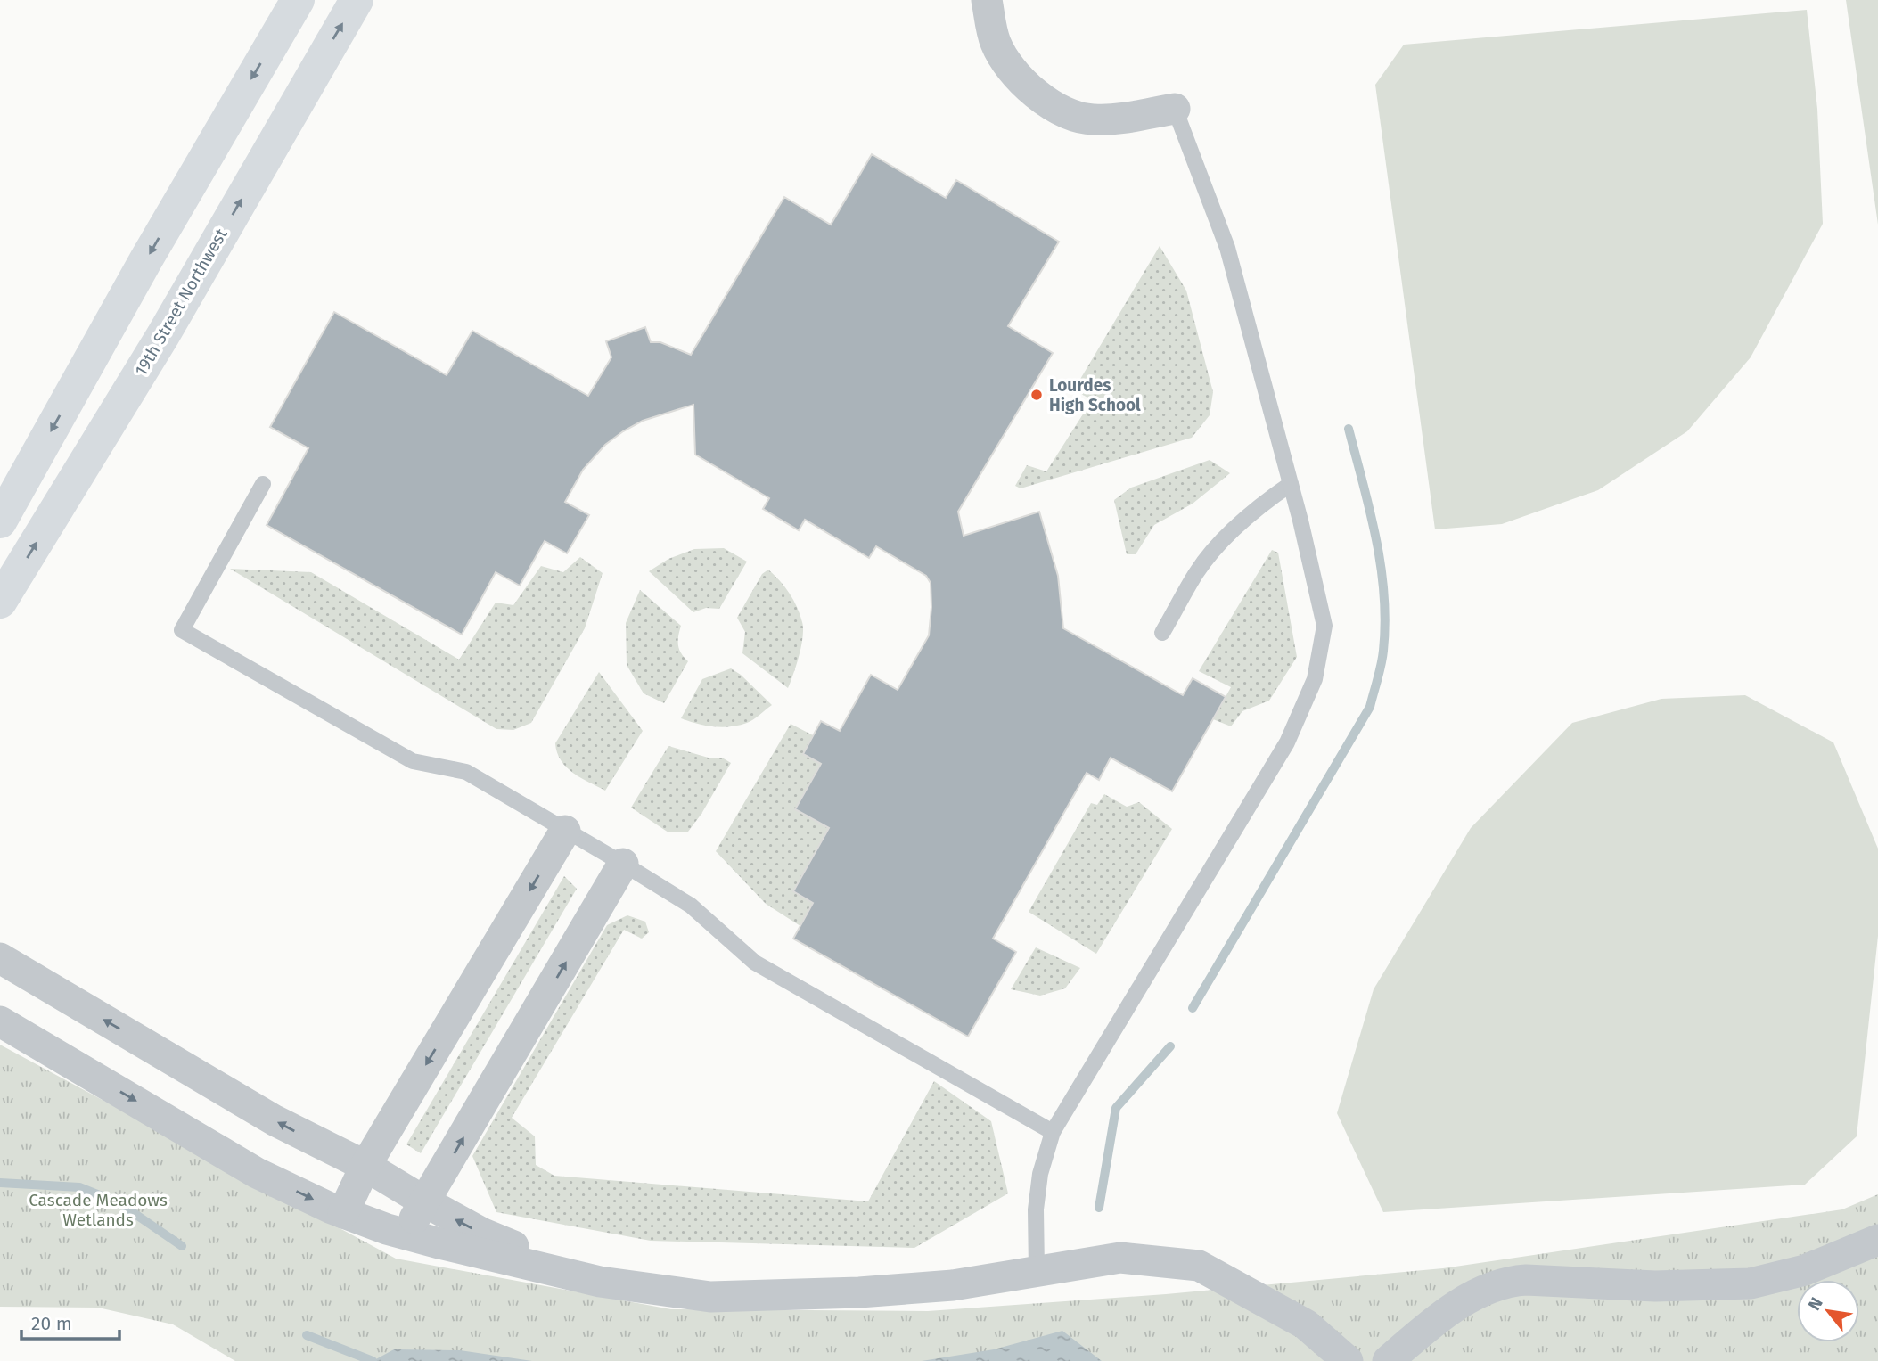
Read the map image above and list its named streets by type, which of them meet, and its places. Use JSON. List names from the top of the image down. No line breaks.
{"streets":{"main road":["19th Street Northwest"]},"parks":["Cascade Meadows Wetlands"],"places":["Lourdes High School"],"scale_bar":"20 m","north":"top left"}
